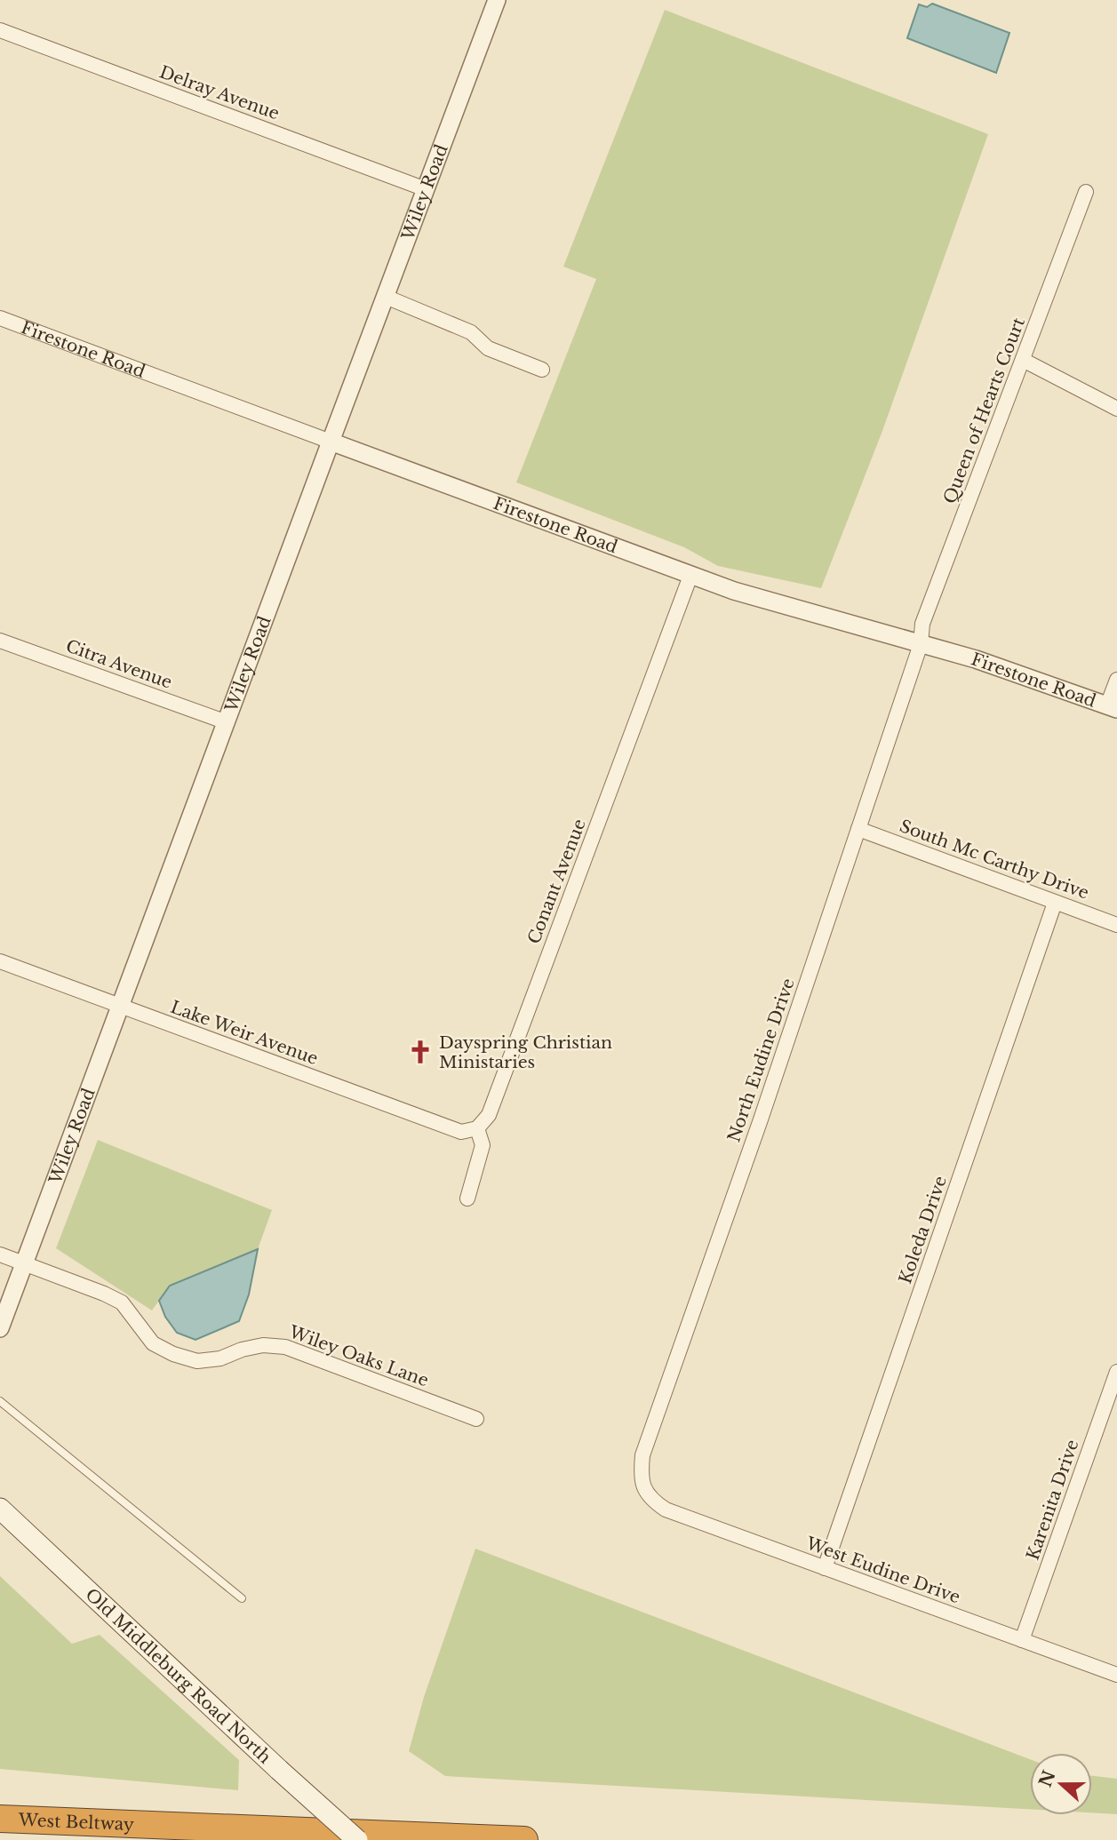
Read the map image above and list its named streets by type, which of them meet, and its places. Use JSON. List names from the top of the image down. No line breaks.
{"streets":{"highway":["West Beltway"],"main road":["Old Middleburg Road North"],"street":["Delray Avenue","Wiley Road","Firestone Road","Queen of Hearts Court","Citra Avenue","South Mc Carthy Drive","Conant Avenue","Lake Weir Avenue","North Eudine Drive","Koleda Drive","Wiley Oaks Lane","Karenita Drive","West Eudine Drive"]},"crossings":[["Delray Avenue","Wiley Road"],["Wiley Road","Firestone Road"],["Wiley Road","Citra Avenue"],["Wiley Road","Lake Weir Avenue"],["Wiley Road","Wiley Oaks Lane"],["Firestone Road","Queen of Hearts Court"],["Firestone Road","Conant Avenue"],["Firestone Road","North Eudine Drive"],["Queen of Hearts Court","North Eudine Drive"],["South Mc Carthy Drive","North Eudine Drive"],["South Mc Carthy Drive","Koleda Drive"],["Conant Avenue","Lake Weir Avenue"],["North Eudine Drive","West Eudine Drive"],["Koleda Drive","West Eudine Drive"],["Karenita Drive","West Eudine Drive"]],"places":{"church":["Dayspring Christian Ministaries"]},"north":"left"}
